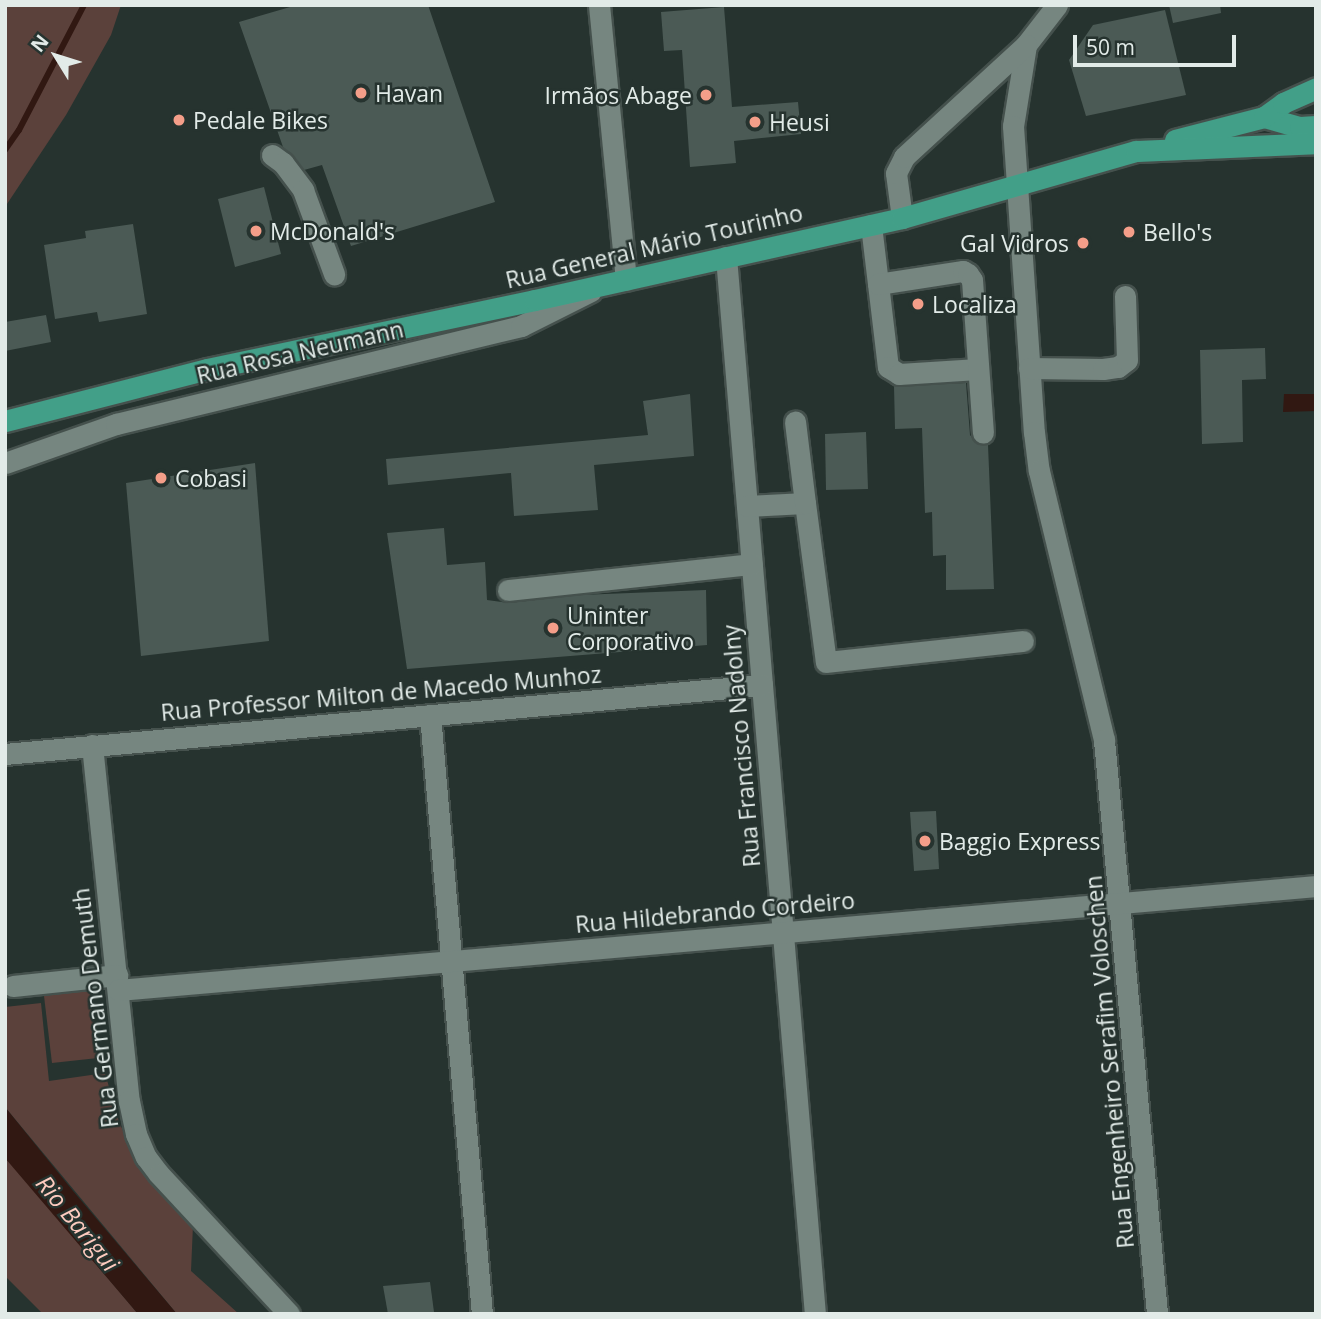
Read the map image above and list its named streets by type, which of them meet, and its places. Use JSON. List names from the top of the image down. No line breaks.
{"streets":{"main road":["Rua General Mário Tourinho"],"street":["Rua Rosa Neumann","Rua Professor Milton de Macedo Munhoz","Rua Francisco Nadolny","Rua Hildebrando Cordeiro","Rua Germano Demuth","Rua Engenheiro Serafim Voloschen"]},"crossings":[["Rua General Mário Tourinho","Rua Rosa Neumann"],["Rua General Mário Tourinho","Rua Francisco Nadolny"],["Rua General Mário Tourinho","Rua Engenheiro Serafim Voloschen"],["Rua Professor Milton de Macedo Munhoz","Rua Francisco Nadolny"],["Rua Professor Milton de Macedo Munhoz","Rua Germano Demuth"],["Rua Francisco Nadolny","Rua Hildebrando Cordeiro"],["Rua Hildebrando Cordeiro","Rua Germano Demuth"],["Rua Hildebrando Cordeiro","Rua Engenheiro Serafim Voloschen"]],"water":["Rio Barigui"],"places":["Havan","Irmãos Abage","Pedale Bikes","Heusi","McDonald's","Bello's","Gal Vidros","Localiza","Cobasi","Uninter Corporativo","Baggio Express"],"scale_bar":"50 m","north":"top left"}
